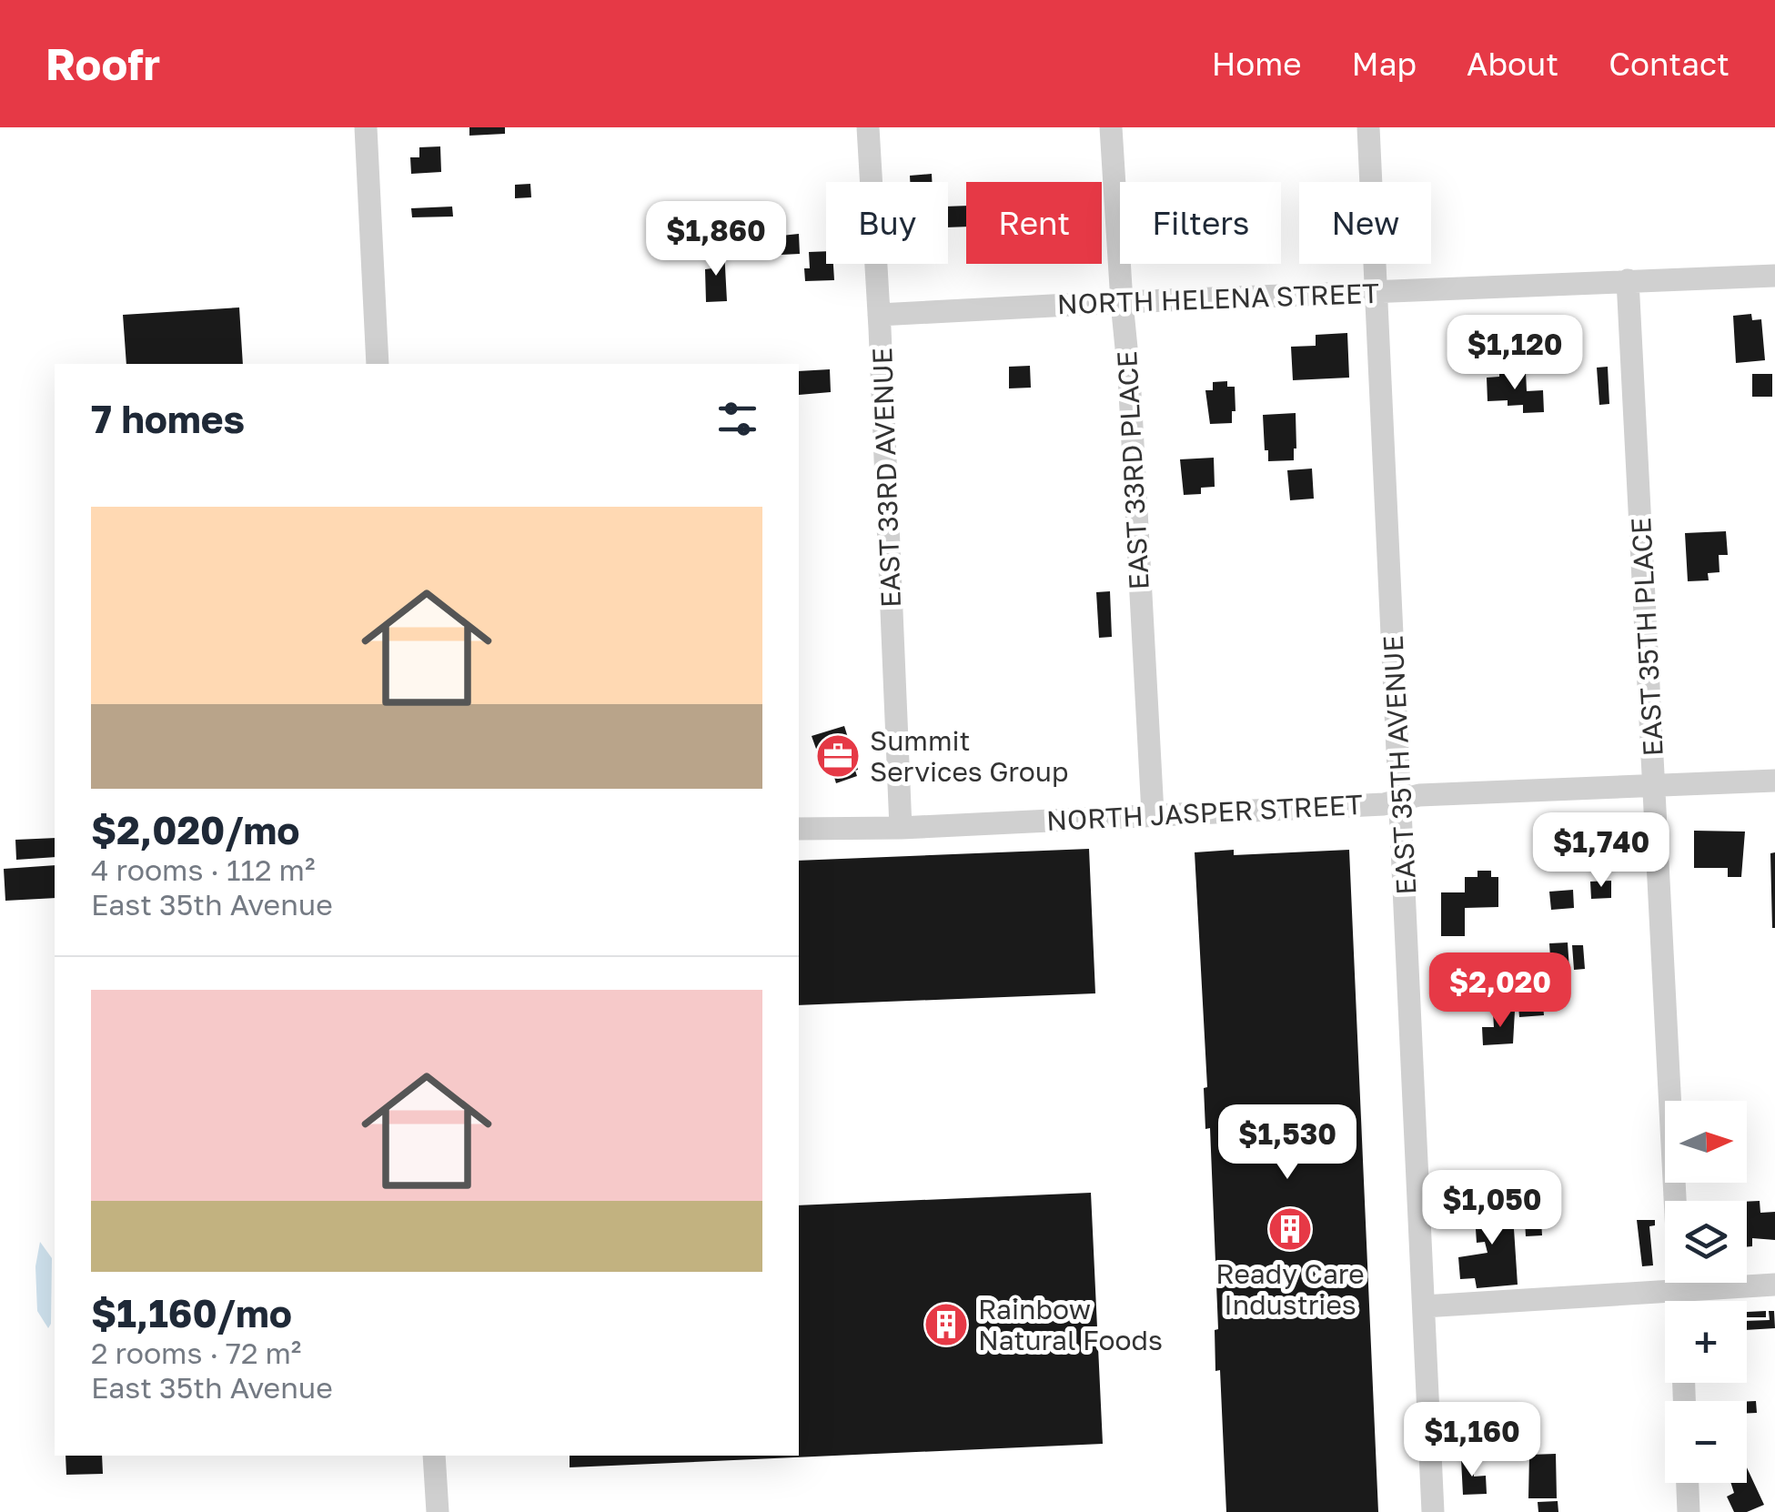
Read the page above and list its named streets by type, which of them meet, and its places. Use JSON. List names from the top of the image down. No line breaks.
{"streets":{"street":["NORTH HELENA STREET","EAST 33RD PLACE","EAST 33RD AVENUE","EAST 35TH PLACE","EAST 35TH AVENUE","NORTH JASPER STREET"]},"crossings":[["NORTH HELENA STREET","EAST 33RD PLACE"],["NORTH HELENA STREET","EAST 33RD AVENUE"],["NORTH HELENA STREET","EAST 35TH PLACE"],["NORTH HELENA STREET","EAST 35TH AVENUE"],["EAST 33RD PLACE","NORTH JASPER STREET"],["EAST 33RD AVENUE","NORTH JASPER STREET"],["EAST 35TH PLACE","NORTH JASPER STREET"],["EAST 35TH AVENUE","NORTH JASPER STREET"]],"places":{"office":["Summit Services Group"],"building":["Ready Care Industries","Rainbow Natural Foods"]},"north":"right","page":{"header":"Roofr","nav":["Home","Map","About","Contact"],"chip":["Buy","Rent","Filters","New"],"price":["$1,860","$1,120","$1,740","$2,020","$1,530","$1,050","$1,160"],"heading":"7 homes","list":[{"name":"$2,020/mo","note":"4 rooms · 112 m² · East 35th Avenue"},{"name":"$1,160/mo","note":"2 rooms · 72 m² · East 35th Avenue"}],"map_buttons":["+","−"]}}
